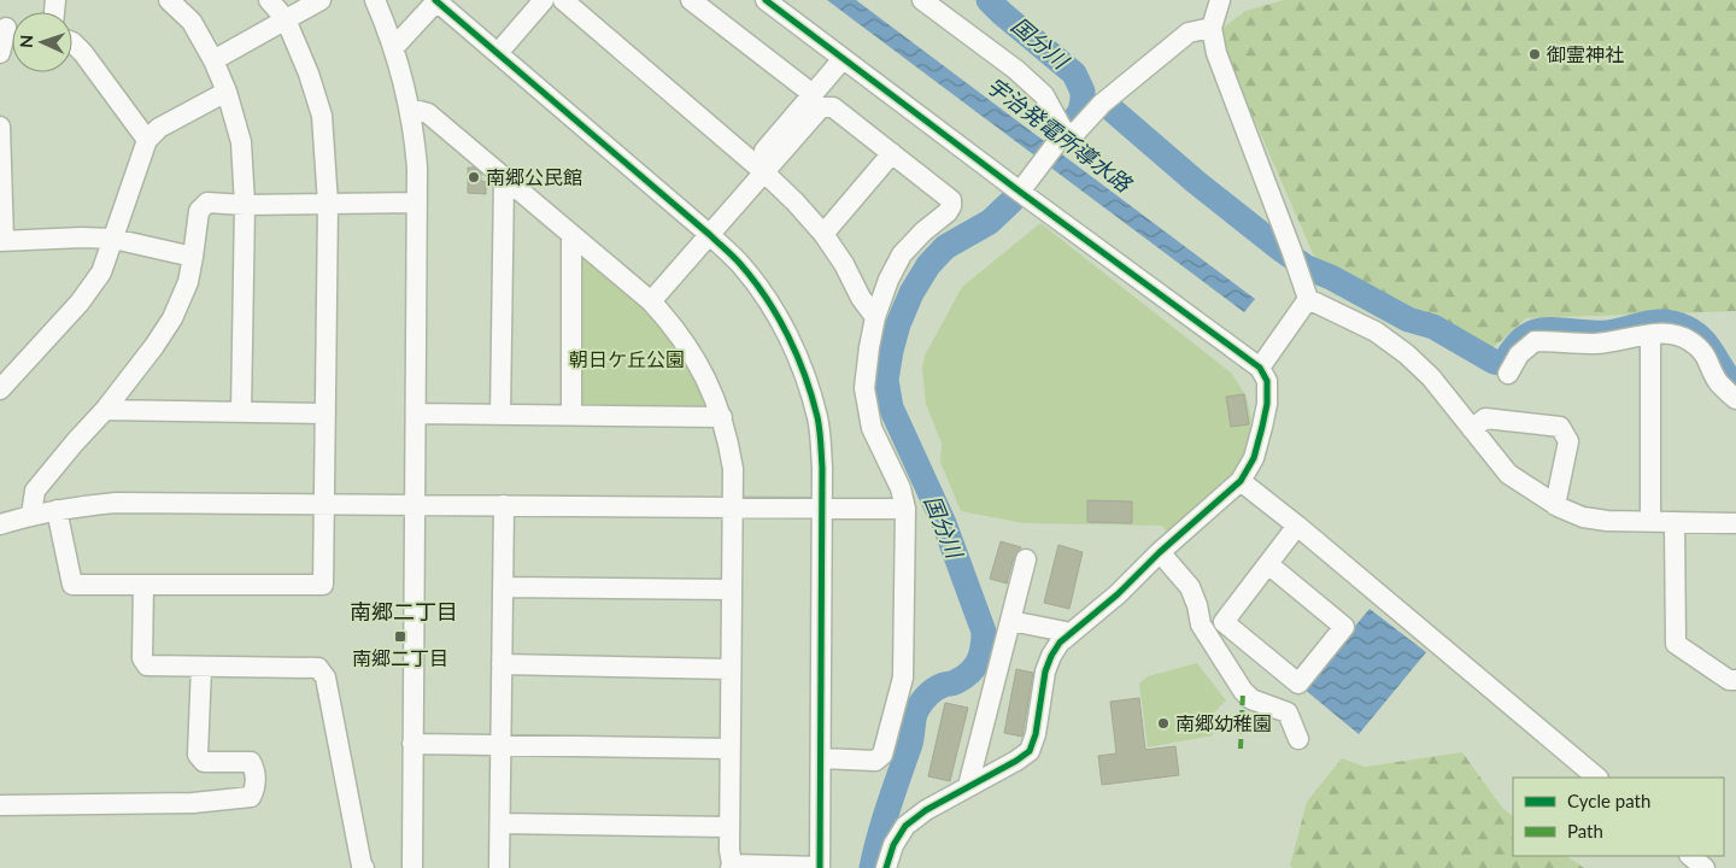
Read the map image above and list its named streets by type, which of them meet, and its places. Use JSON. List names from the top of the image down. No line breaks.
{"districts":["南郷二丁目"],"water":["国分川","宇治発電所導水路"],"parks":["朝日ケ丘公園"],"places":{"other":["御霊神社","南郷公民館","南郷幼稚園"],"transit":["南郷二丁目"]},"legend":["Cycle path","Path"],"north":"left"}
